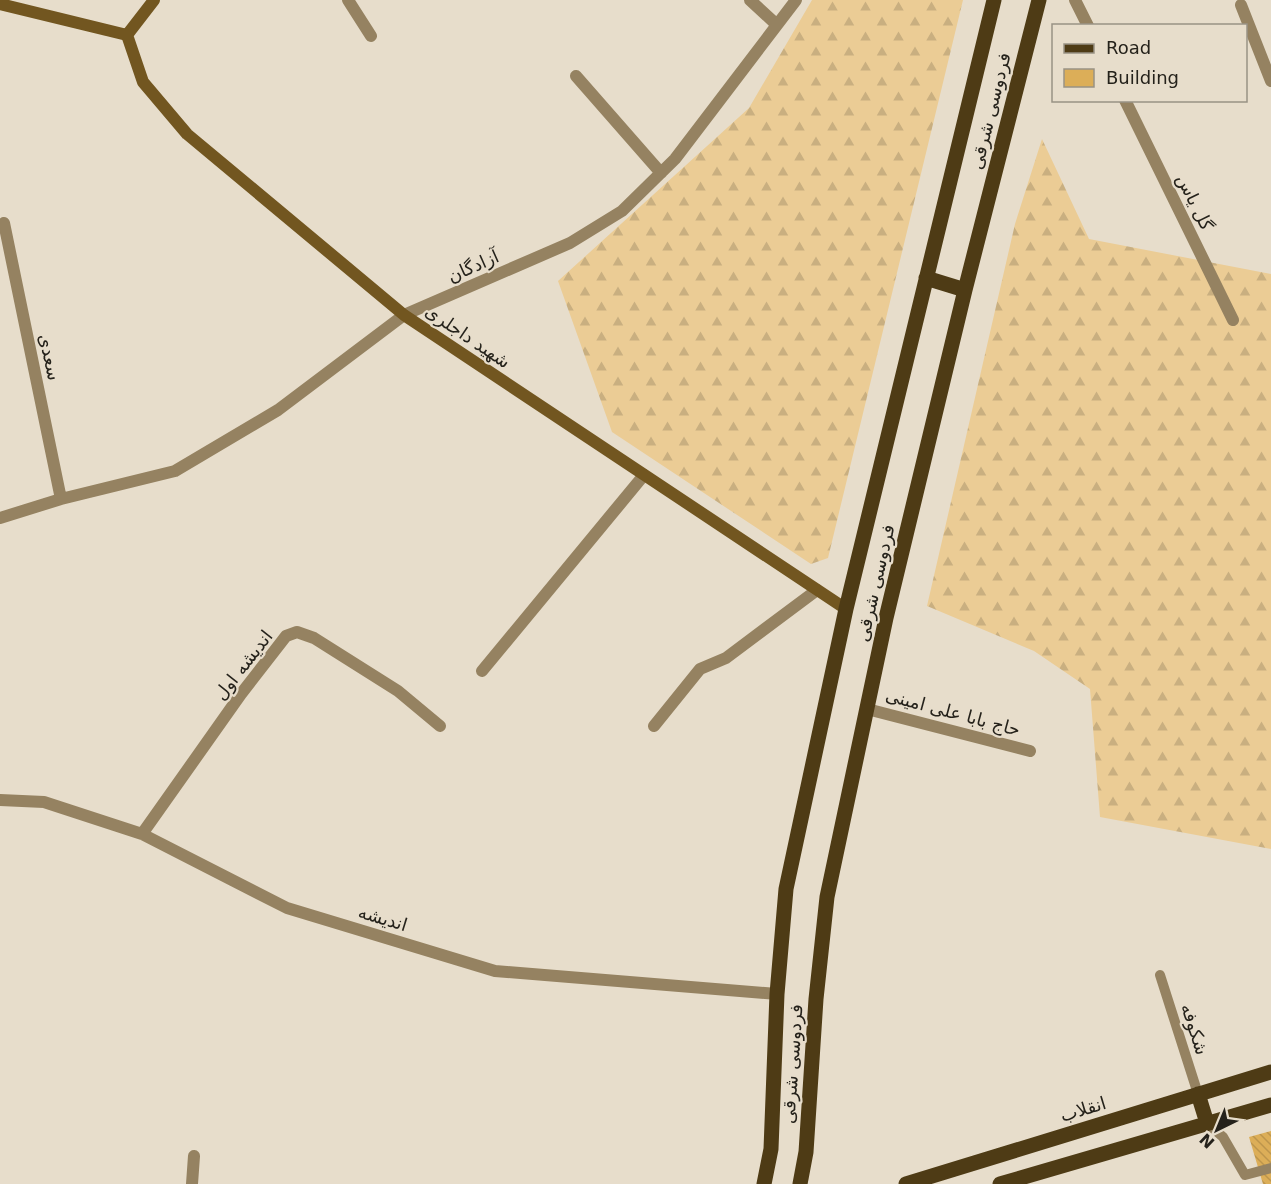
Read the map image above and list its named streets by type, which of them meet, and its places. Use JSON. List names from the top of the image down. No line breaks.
{"streets":{"main road":["فردوسی شرقی","انقلاب"],"street":["گل یاس","آزادگان","شهید داجلری","سعدی","اندیشه اول","حاج بابا علی امینی","اندیشه"],"lane":["شکوفه"]},"crossings":[["فردوسی شرقی","شهید داجلری"],["فردوسی شرقی","حاج بابا علی امینی"],["فردوسی شرقی","اندیشه"],["آزادگان","شهید داجلری"],["آزادگان","سعدی"],["اندیشه اول","اندیشه"],["شکوفه","انقلاب"]],"legend":["Road","Building"],"north":"bottom left"}
